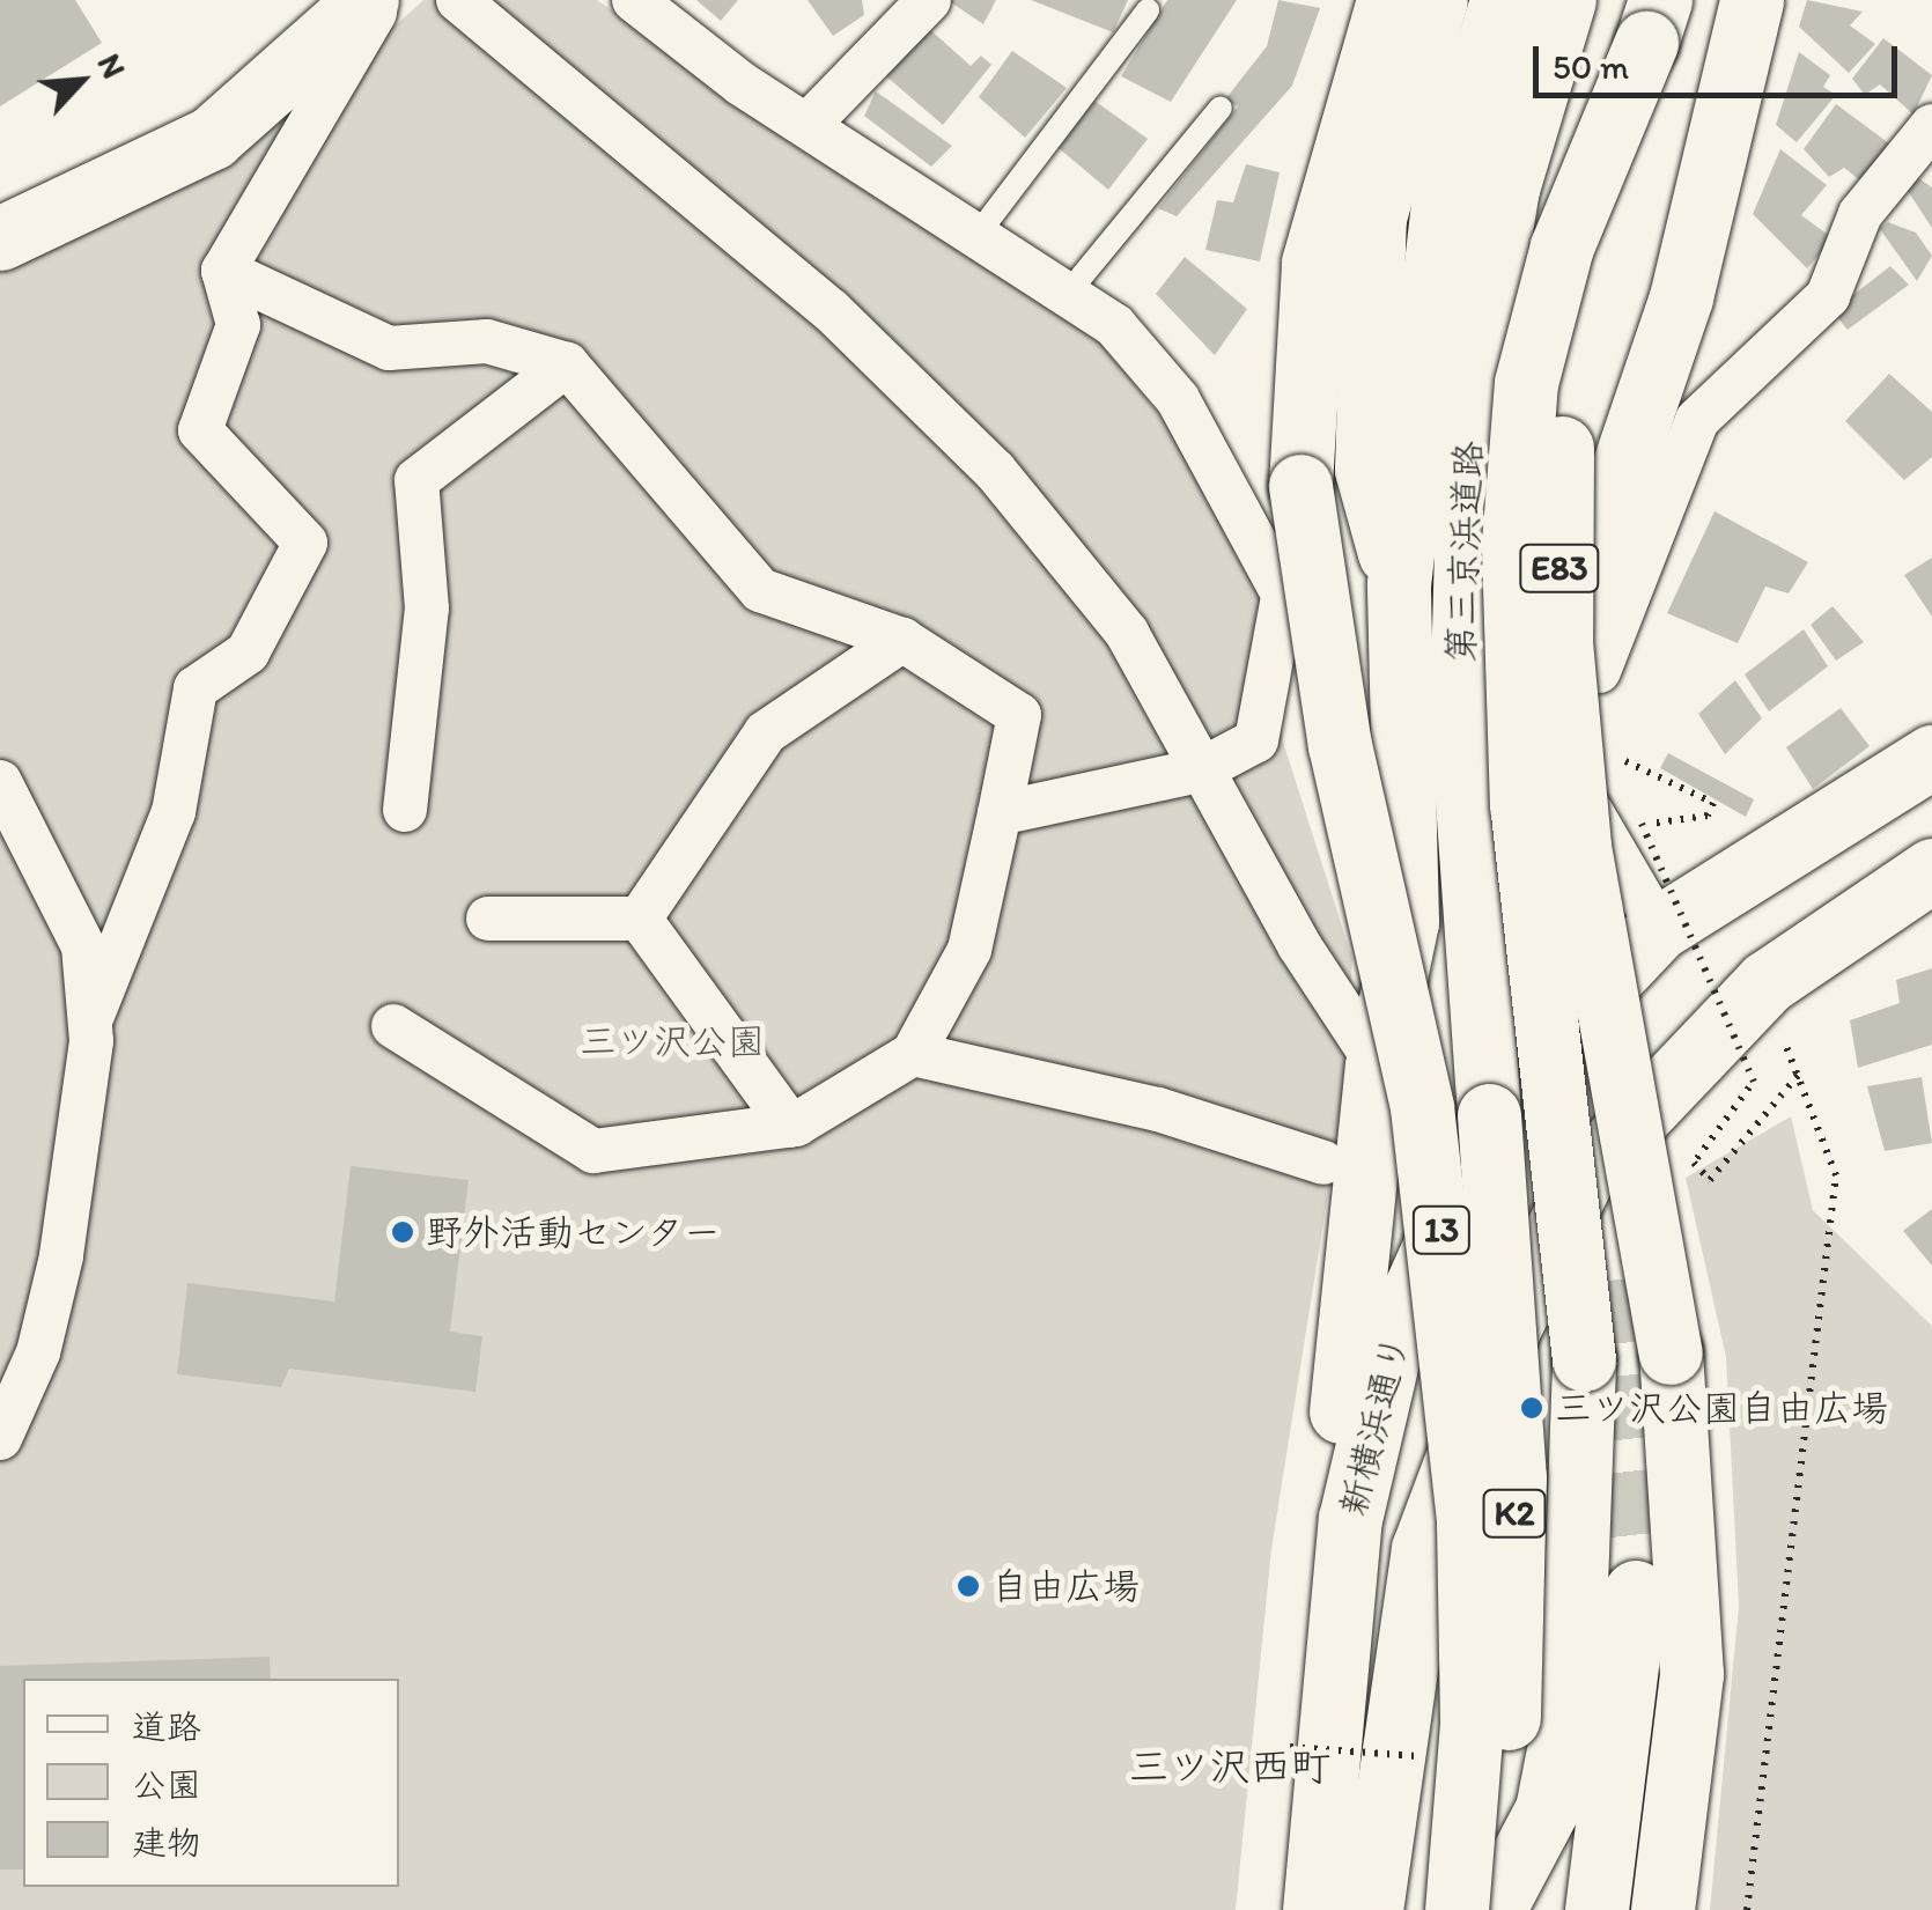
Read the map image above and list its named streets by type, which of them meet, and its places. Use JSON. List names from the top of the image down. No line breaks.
{"streets":{"main road":["第三京浜道路","E83","13","新横浜通り","K2"]},"crossings":[["第三京浜道路","新横浜通り"],["第三京浜道路","K2"],["新横浜通り","K2"]],"districts":["三ツ沢西町"],"parks":["三ツ沢公園"],"places":["野外活動センター","三ツ沢公園自由広場","自由広場"],"legend":["道路","公園","建物"],"scale_bar":"50 m","north":"top right"}
